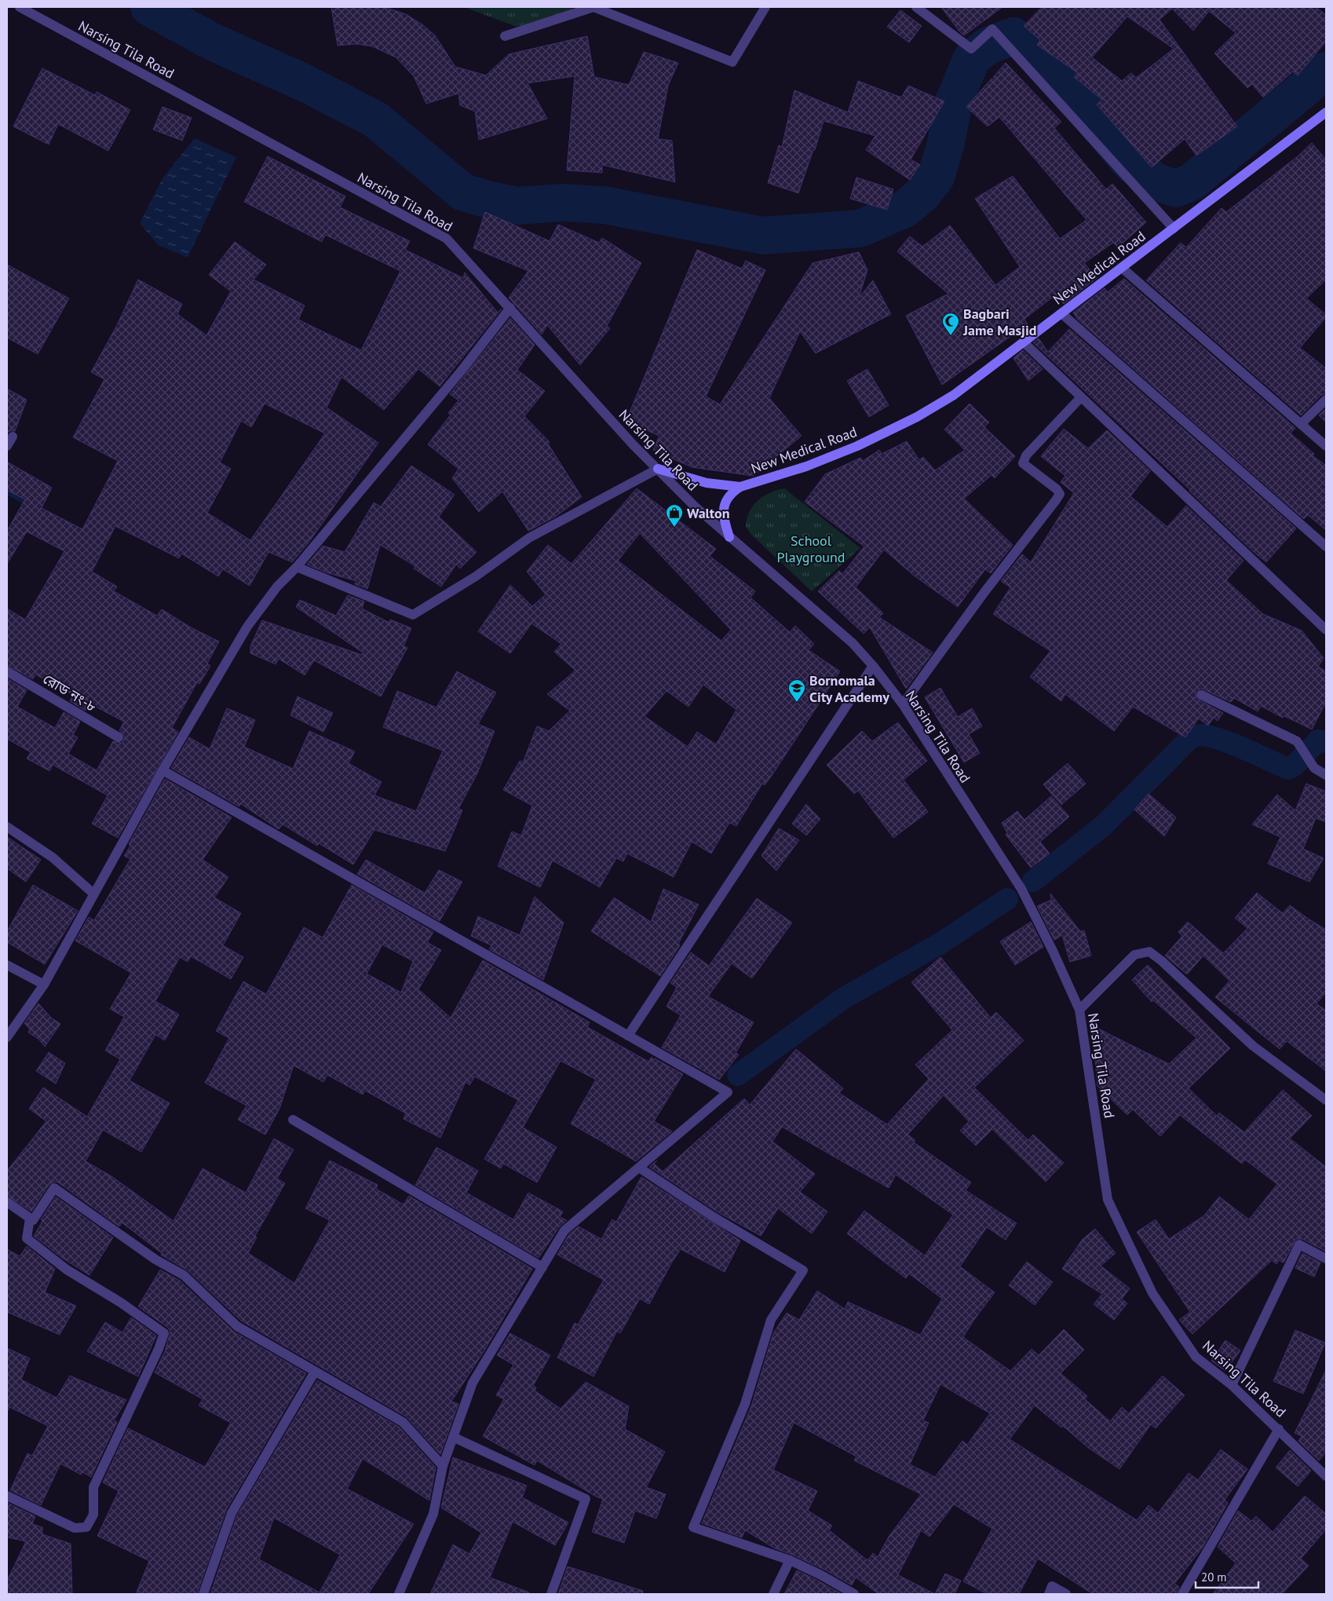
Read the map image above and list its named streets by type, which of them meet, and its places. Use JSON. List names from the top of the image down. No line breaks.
{"streets":{"street":["Narsing Tila Road","New Medical Road","রোড নং-৮"]},"crossings":[["Narsing Tila Road","New Medical Road"]],"parks":["School Playground"],"places":{"mosque":["Bagbari Jame Masjid"],"shop":["Walton"],"school or university":["Bornomala City Academy"]},"scale_bar":"20 m"}
